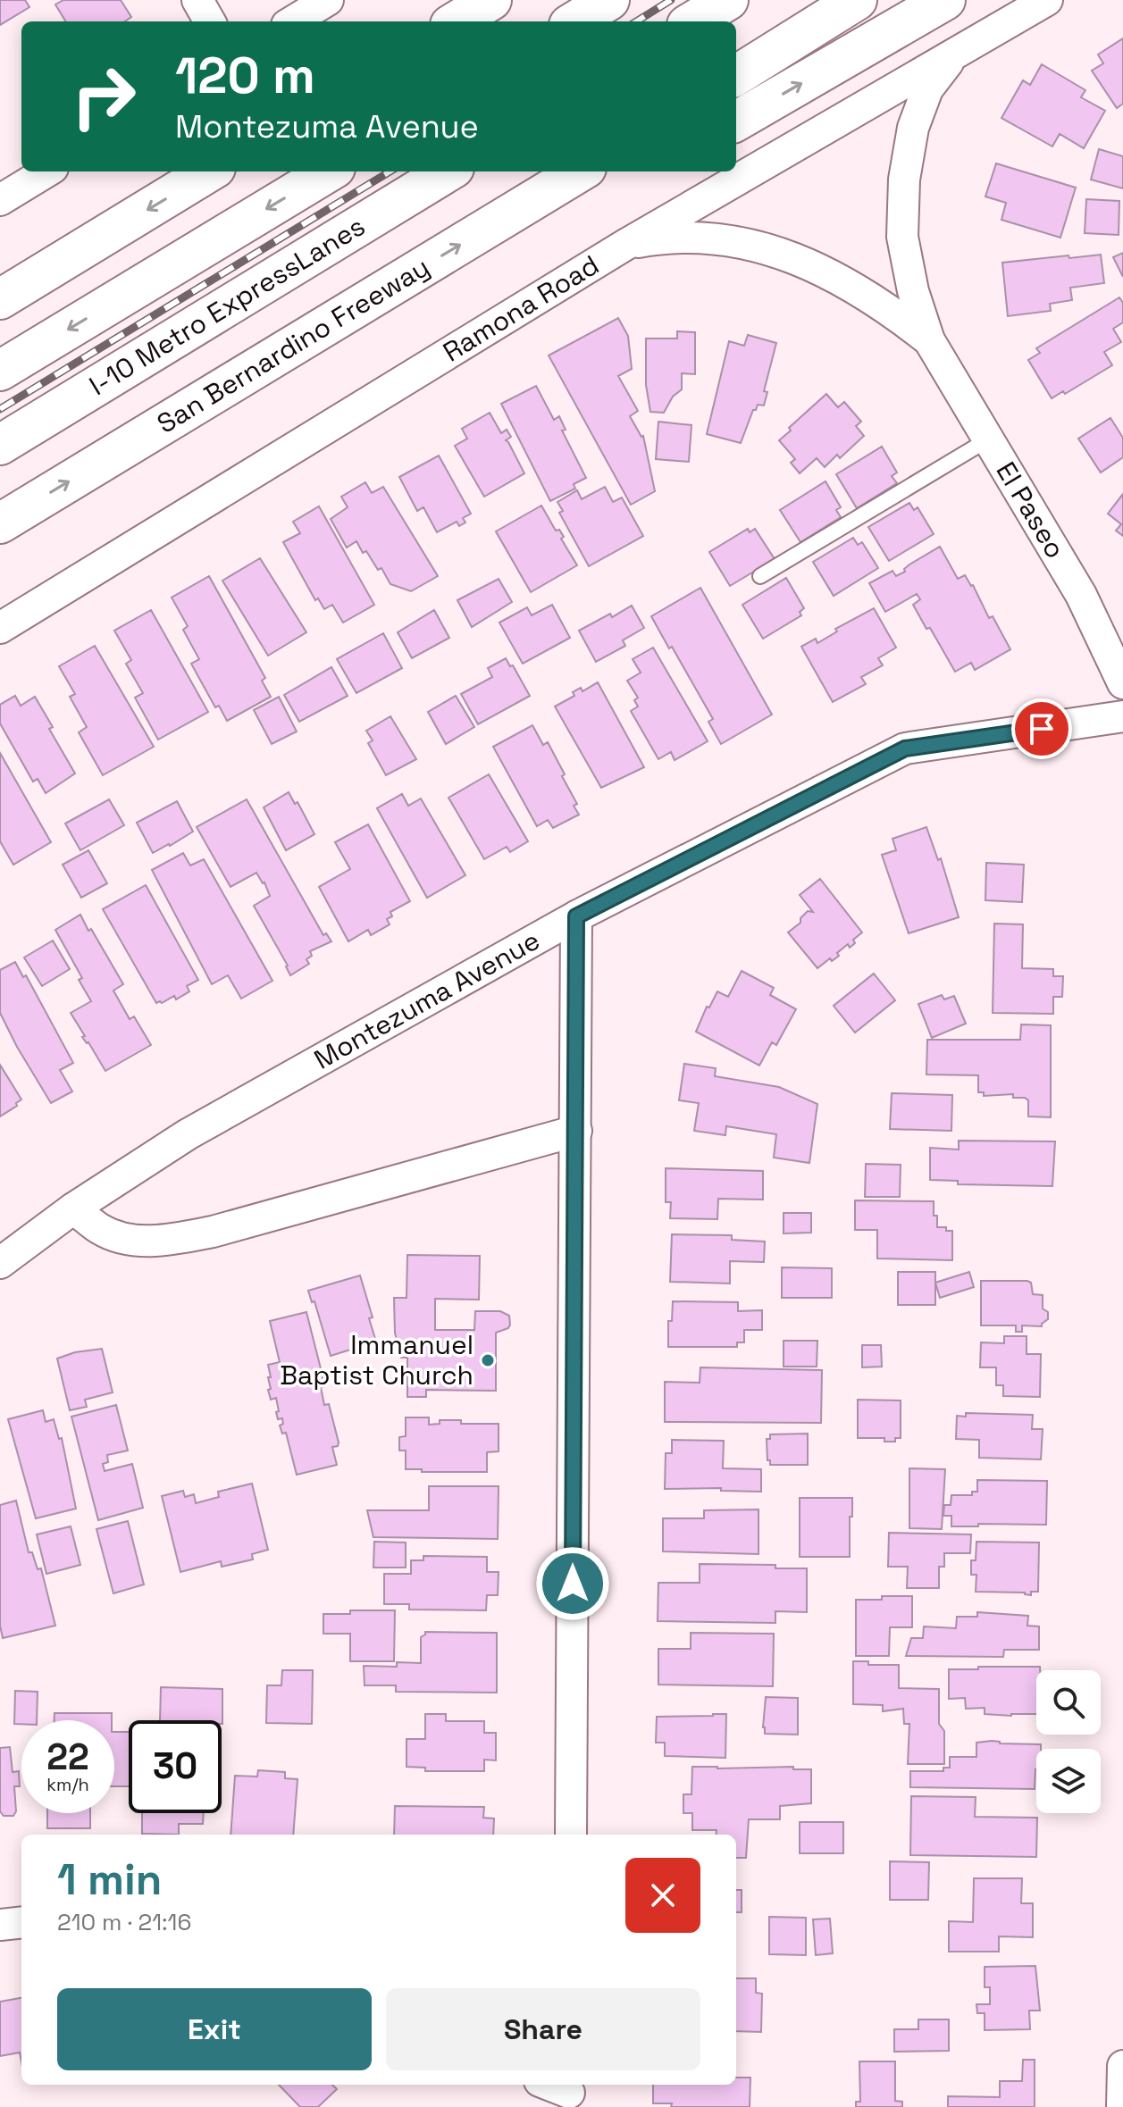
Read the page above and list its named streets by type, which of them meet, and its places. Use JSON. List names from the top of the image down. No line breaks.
{"streets":{"highway":["I-10 Metro ExpressLanes","San Bernardino Freeway"],"street":["Ramona Road","El Paseo","Montezuma Avenue"]},"crossings":[["Ramona Road","El Paseo"]],"places":["Immanuel Baptist Church"],"page":{"turn":["120 m","Montezuma Avenue"],"speed":"22 km/h","limit":"30","heading":["1 min","210 m · 21:16"],"buttons":["Exit","Share"]}}
